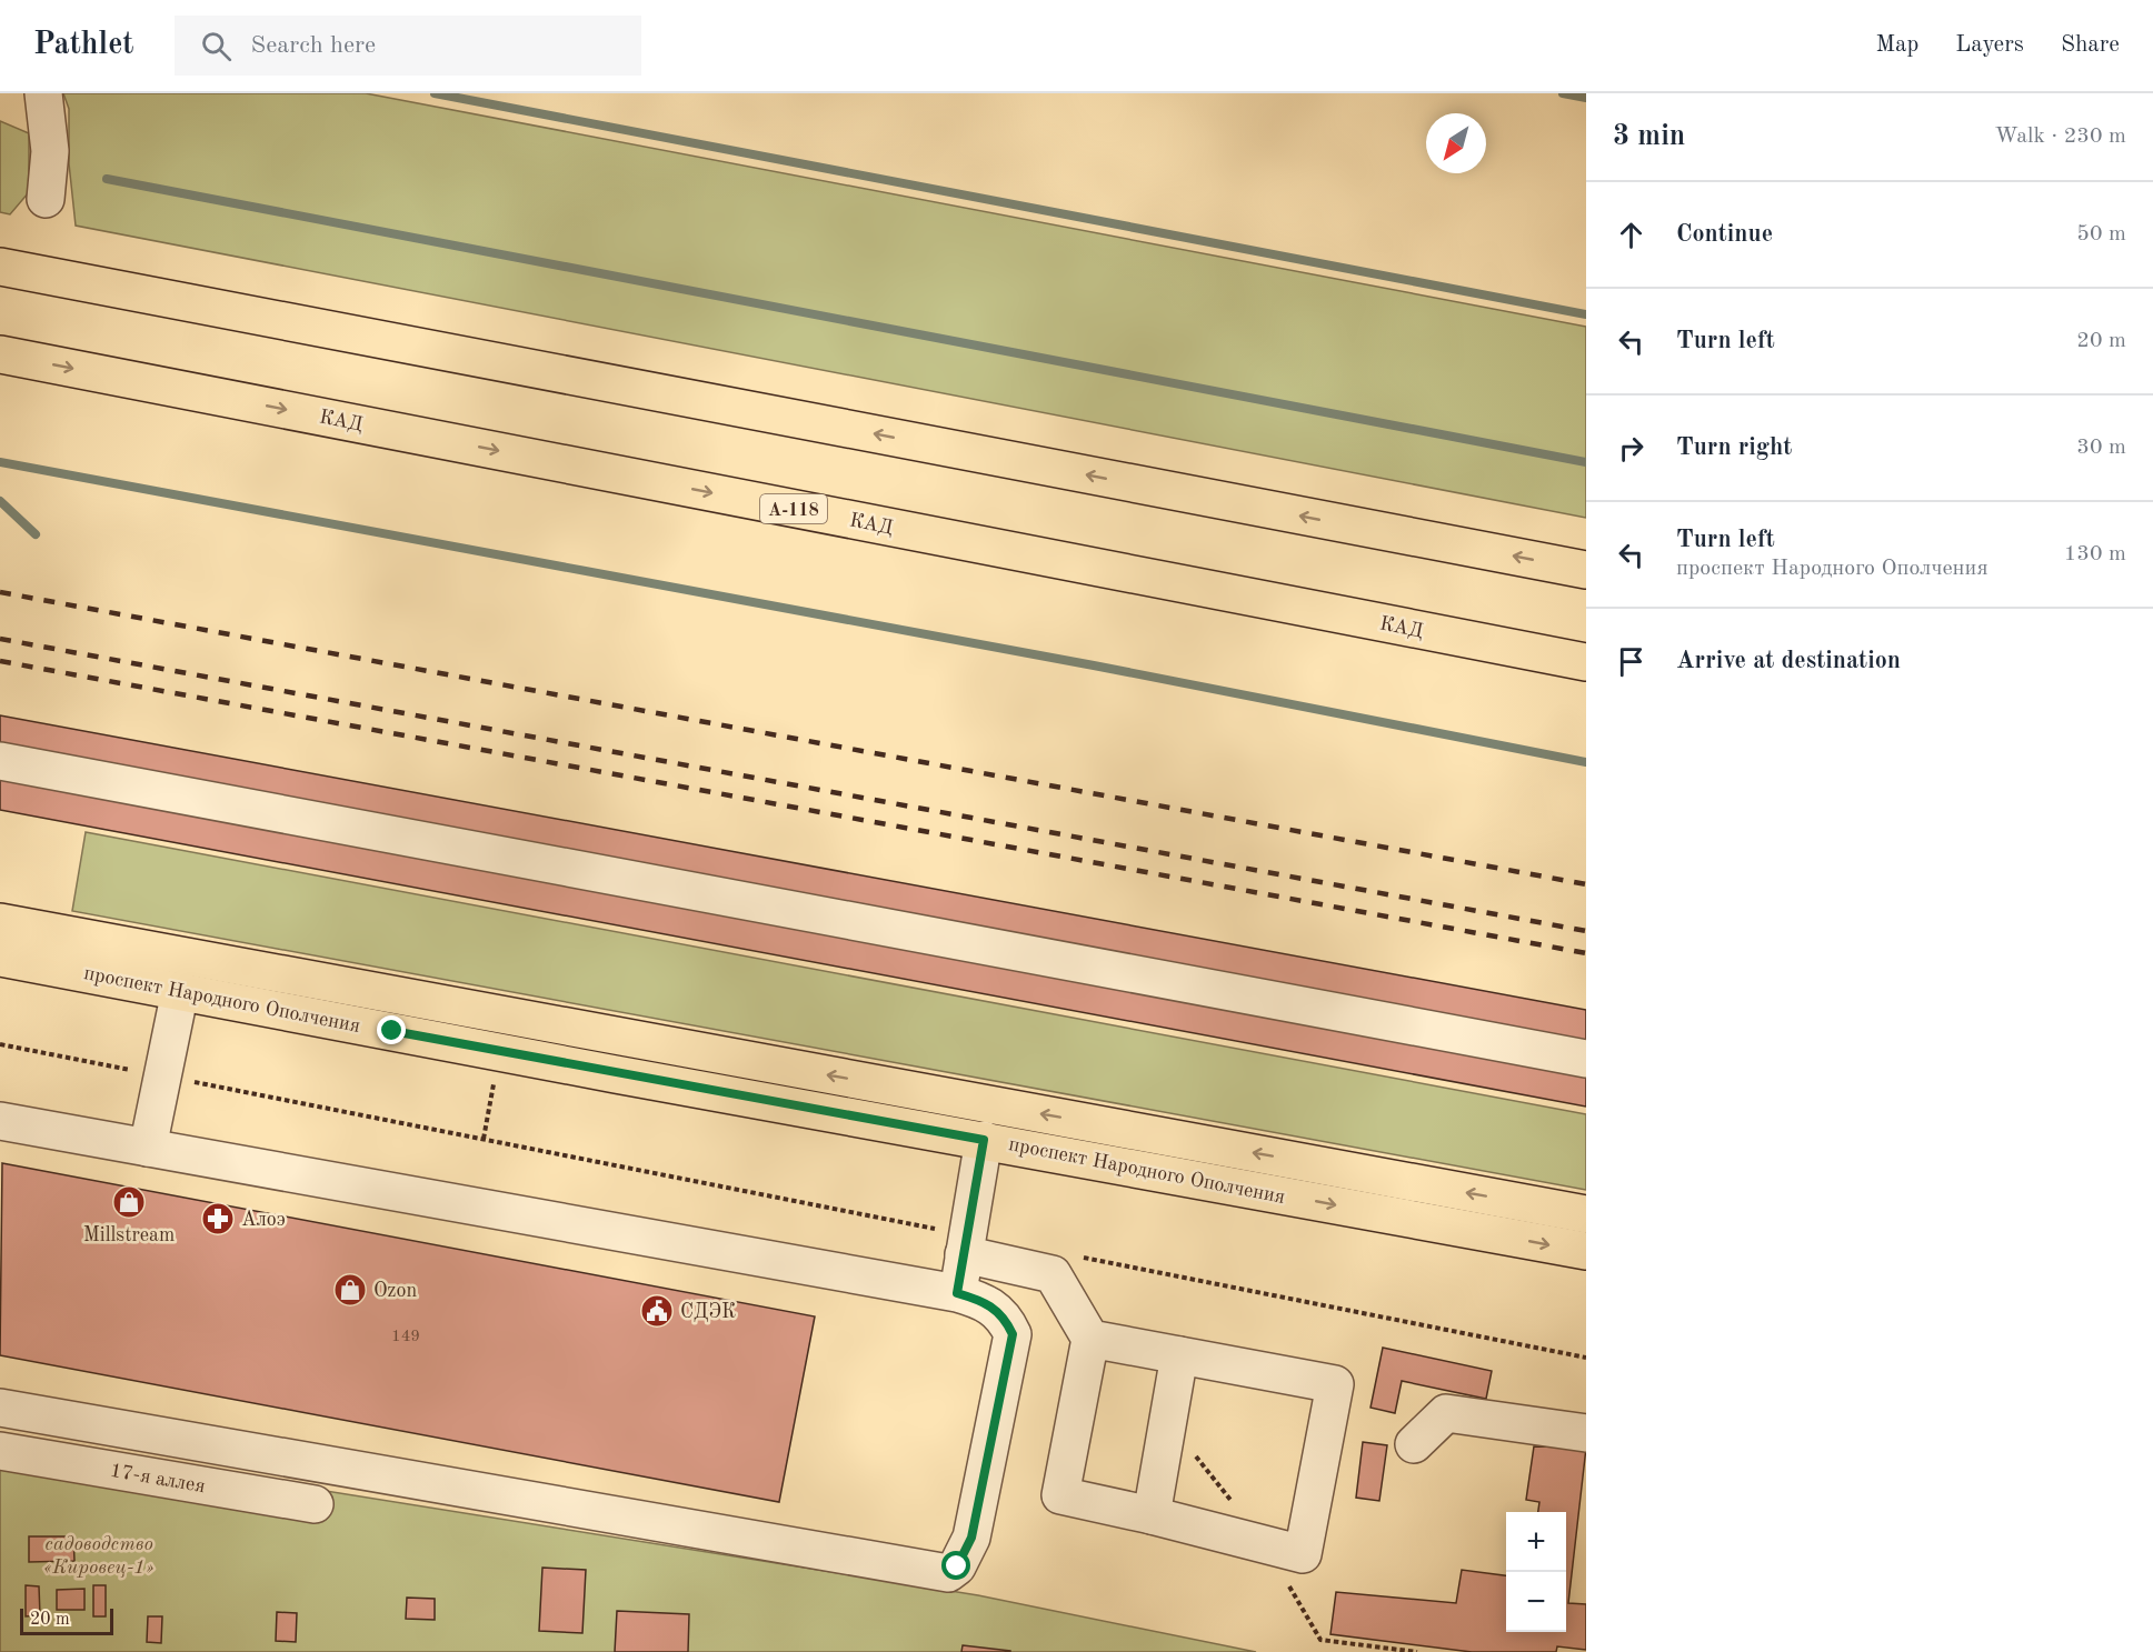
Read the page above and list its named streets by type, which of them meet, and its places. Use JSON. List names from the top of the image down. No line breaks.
{"streets":{"main road":["КАД","А-118","проспект Народного Ополчения"],"lane":["17-я аллея"]},"parks":["садоводство «Кировец-1»"],"places":{"shop":["Millstream","Ozon"],"pharmacy":["Алоэ"],"public building":["СДЭК"]},"house_numbers":["149"],"scale_bar":"20 m","north":"bottom left","page":{"header":"Pathlet","search":"Search here","nav":["Map","Layers","Share"],"heading":["3 min","Walk · 230 m"],"list":[["Continue","50 m"],["Turn left","20 m"],["Turn right","30 m"],["Turn left","проспект Народного Ополчения","130 m"],"Arrive at destination"],"map_buttons":["+","−"],"scale":"20 m"}}
